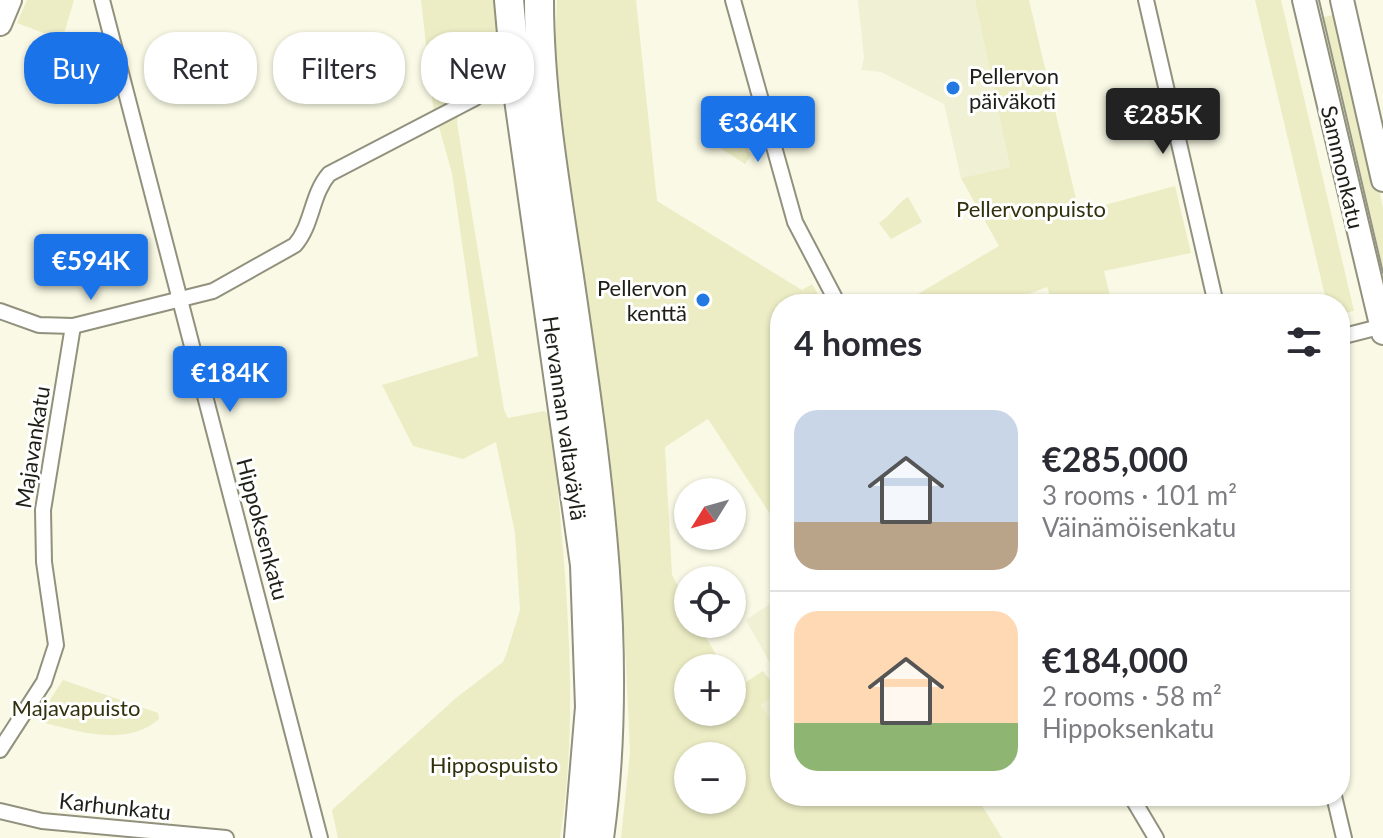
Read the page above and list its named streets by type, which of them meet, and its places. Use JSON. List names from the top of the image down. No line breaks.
{"streets":{"highway":["Hervannan valtaväylä"],"main road":["Sammonkatu"],"street":["Majavankatu","Hippoksenkatu","Karhunkatu"]},"parks":["Pellervonpuisto","Majavapuisto","Hippospuisto"],"places":["Pellervon päiväkoti","Pellervon kenttä"],"north":"bottom left","page":{"chip":["Buy","Rent","Filters","New"],"price":["€285K","€364K","€594K","€184K"],"heading":"4 homes","list":[{"name":"€285,000","note":"3 rooms · 101 m² · Väinämöisenkatu"},{"name":"€184,000","note":"2 rooms · 58 m² · Hippoksenkatu"}],"map_buttons":["+","−"]}}
